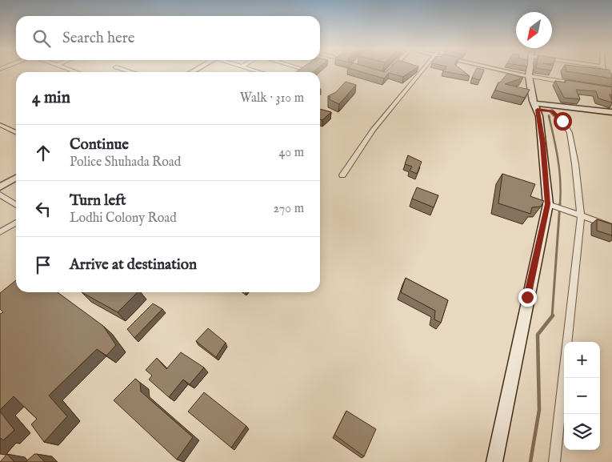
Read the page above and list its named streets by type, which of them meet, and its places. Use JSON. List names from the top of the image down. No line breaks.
{"north":"bottom left","page":{"search":"Search here","heading":["4 min","Walk · 310 m"],"list":[["Continue","Police Shuhada Road","40 m"],["Turn left","Lodhi Colony Road","270 m"],"Arrive at destination"],"map_buttons":["+","−"]}}
